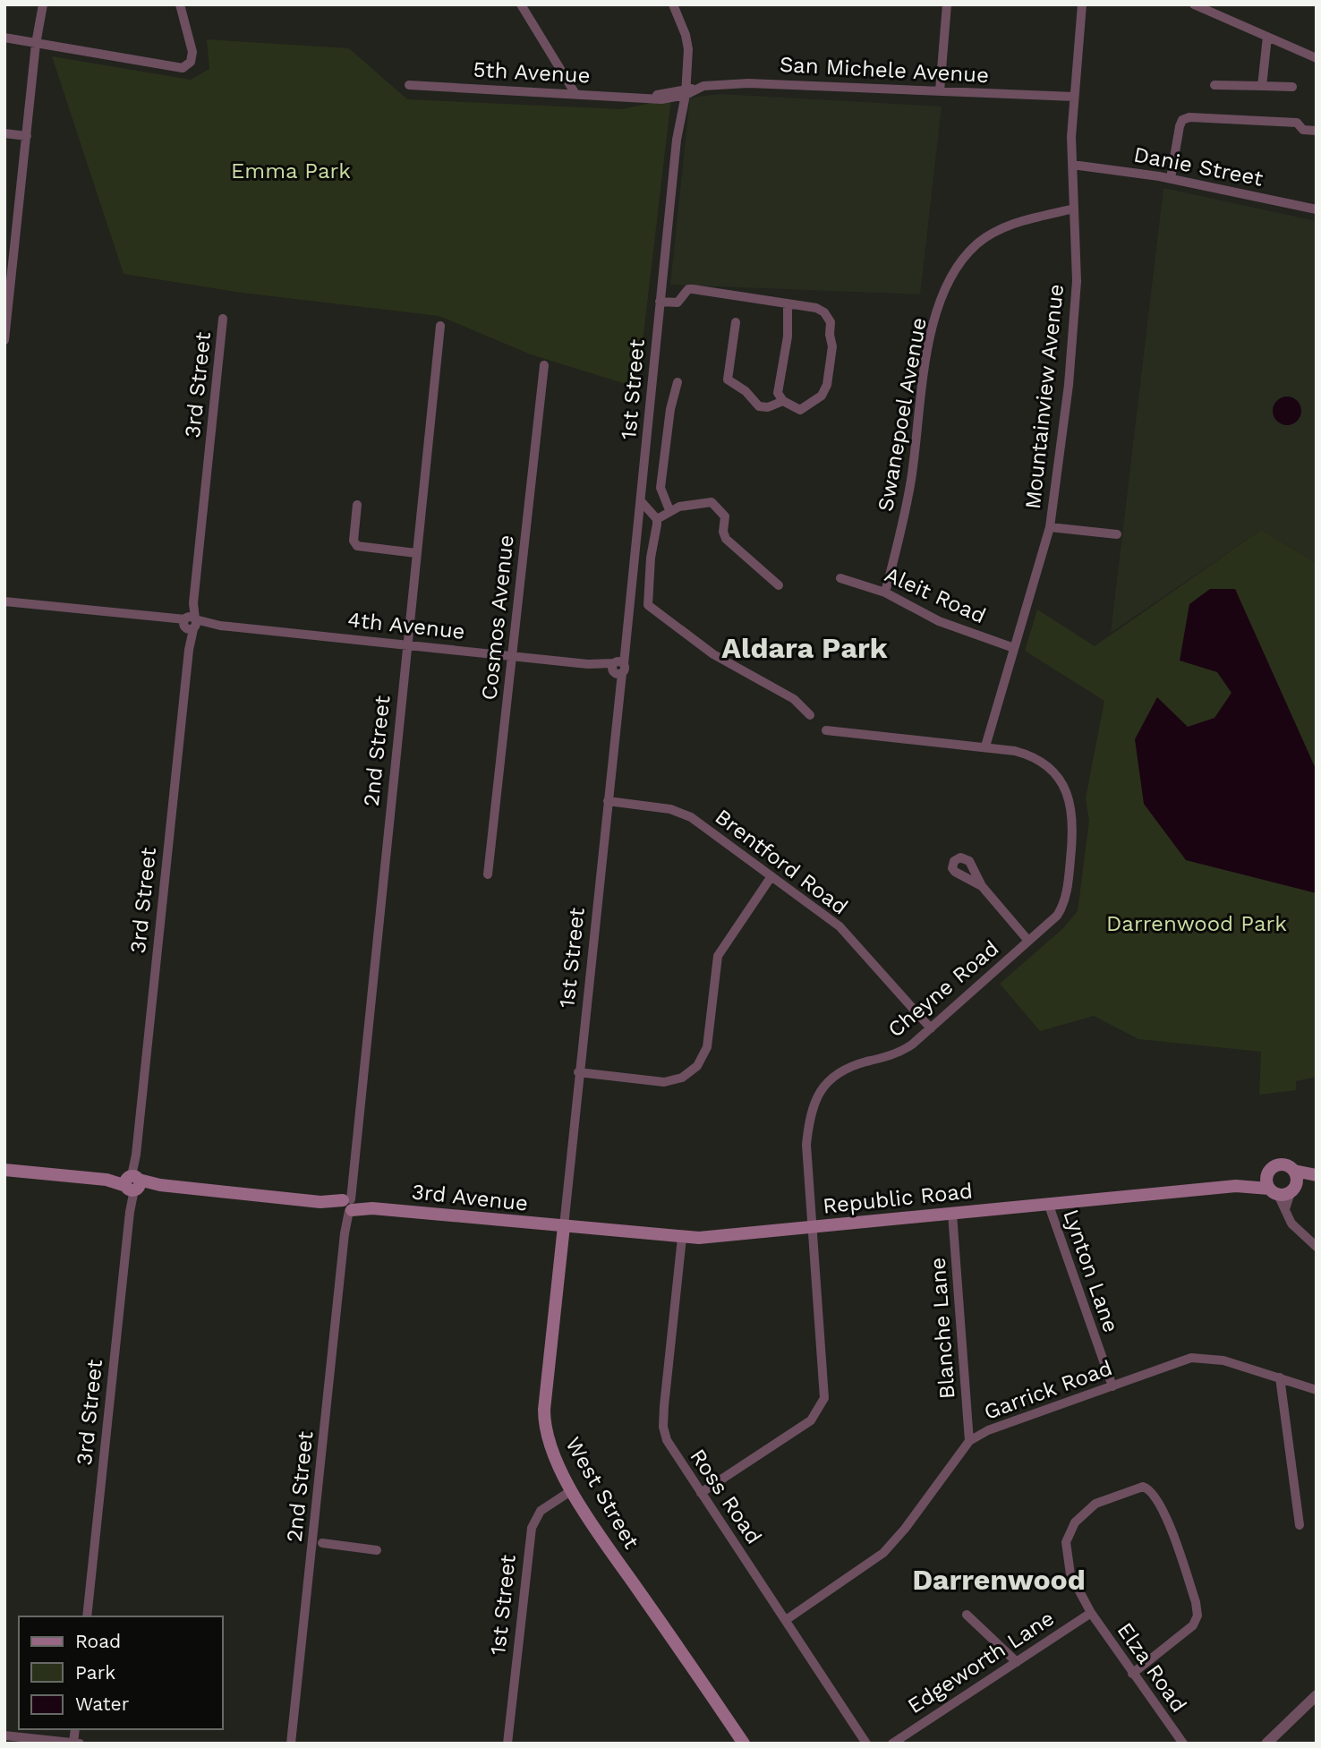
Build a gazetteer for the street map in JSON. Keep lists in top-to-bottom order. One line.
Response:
{"streets":{"main road":["3rd Avenue","Republic Road","West Street"],"street":["San Michele Avenue","5th Avenue","Danie Street","3rd Street","1st Street","Mountainview Avenue","Swanepoel Avenue","Aleit Road","Cosmos Avenue","4th Avenue","2nd Street","Brentford Road","Cheyne Road","Lynton Lane","Blanche Lane","Garrick Road","Ross Road","Edgeworth Lane","Elza Road"]},"crossings":[["San Michele Avenue","5th Avenue"],["San Michele Avenue","1st Street"],["San Michele Avenue","Mountainview Avenue"],["Danie Street","Mountainview Avenue"],["3rd Street","4th Avenue"],["3rd Street","3rd Avenue"],["1st Street","4th Avenue"],["1st Street","Brentford Road"],["1st Street","3rd Avenue"],["1st Street","Republic Road"],["1st Street","West Street"],["Mountainview Avenue","Swanepoel Avenue"],["Mountainview Avenue","Aleit Road"],["Mountainview Avenue","Cheyne Road"],["Swanepoel Avenue","Aleit Road"],["Cosmos Avenue","4th Avenue"],["4th Avenue","2nd Street"],["2nd Street","3rd Avenue"],["Brentford Road","Cheyne Road"],["Cheyne Road","Republic Road"],["Cheyne Road","Ross Road"],["3rd Avenue","Republic Road"],["3rd Avenue","West Street"],["Republic Road","Lynton Lane"],["Republic Road","Blanche Lane"],["Republic Road","West Street"],["Republic Road","Ross Road"],["Lynton Lane","Garrick Road"],["Blanche Lane","Garrick Road"],["Garrick Road","Ross Road"],["Edgeworth Lane","Elza Road"]],"districts":["Aldara Park","Darrenwood"],"parks":["Emma Park","Darrenwood Park"],"legend":["Road","Park","Water"]}
